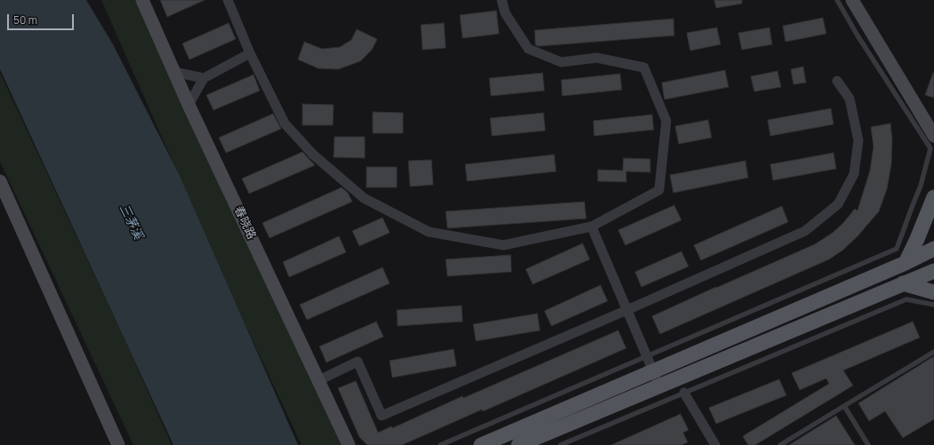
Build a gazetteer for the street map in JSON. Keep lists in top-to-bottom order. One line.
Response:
{"streets":{"street":["春晓路"]},"water":["三茅溪"],"scale_bar":"50 m"}
